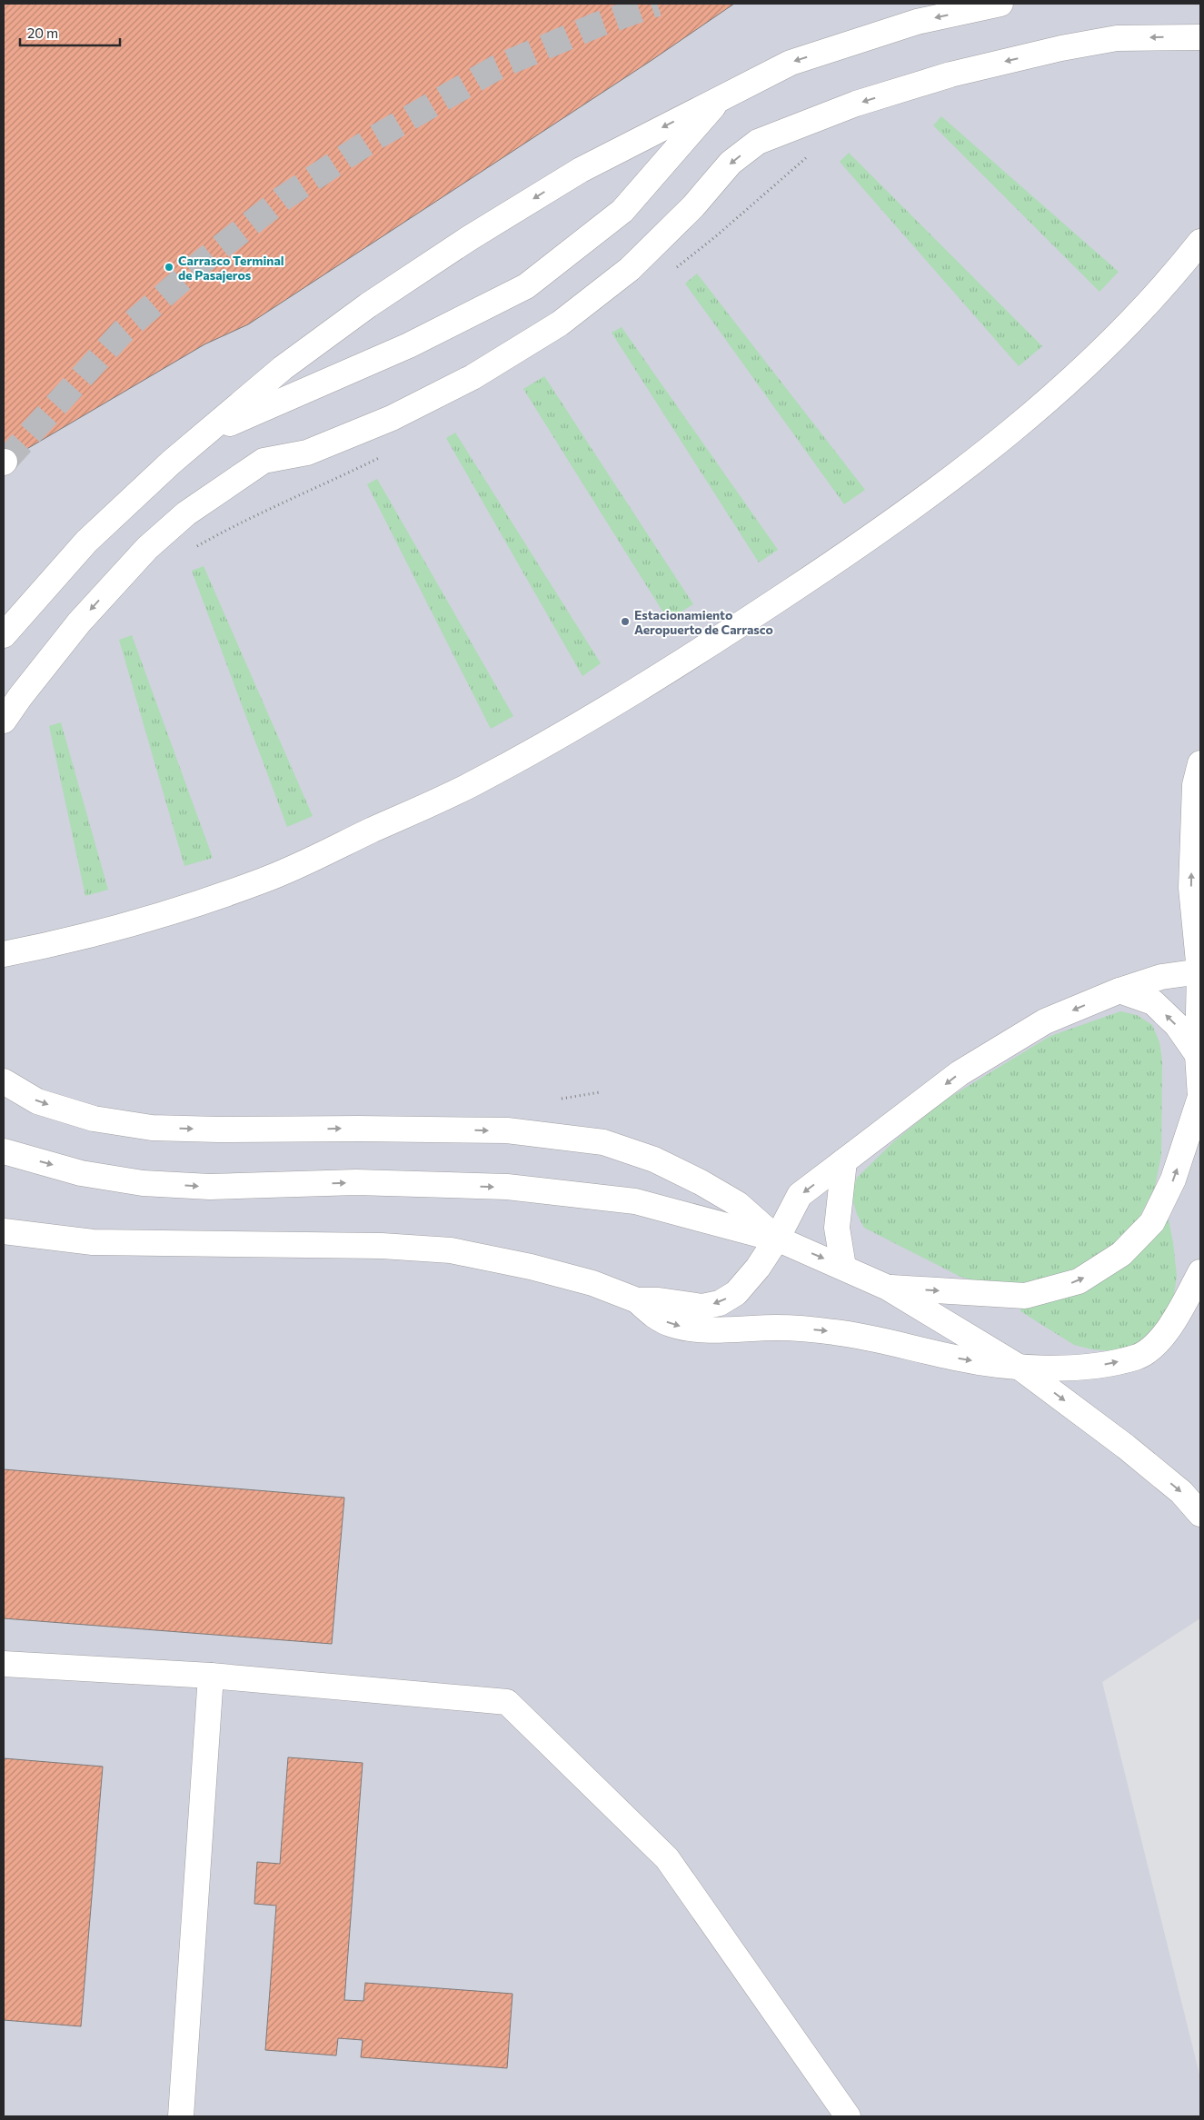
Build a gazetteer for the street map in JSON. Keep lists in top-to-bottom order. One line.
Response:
{"places":["Carrasco Terminal de Pasajeros","Estacionamiento Aeropuerto de Carrasco"],"scale_bar":"20 m"}
